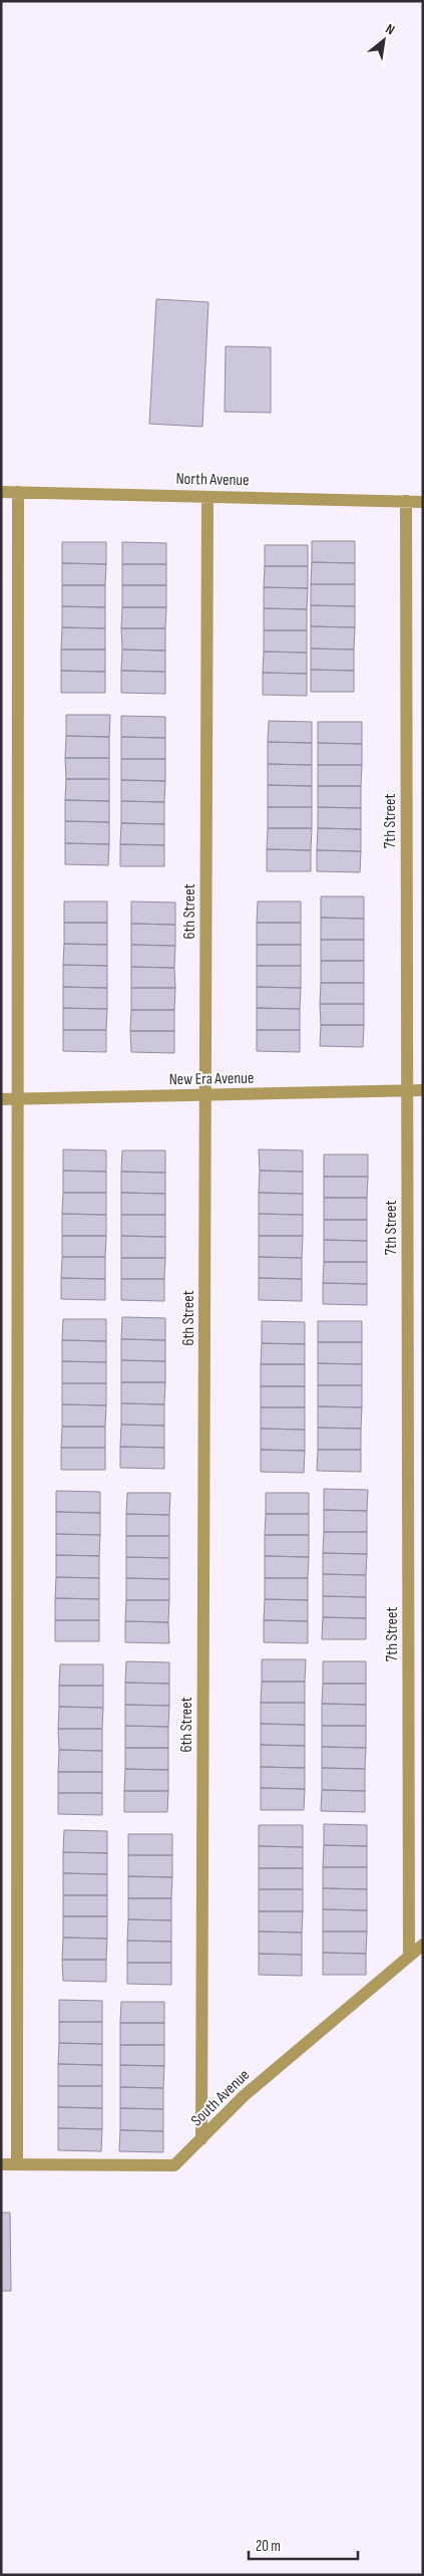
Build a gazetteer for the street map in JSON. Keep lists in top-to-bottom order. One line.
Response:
{"streets":{"street":["North Avenue","7th Street","6th Street","New Era Avenue","South Avenue"]},"crossings":[["North Avenue","7th Street"],["North Avenue","6th Street"],["7th Street","New Era Avenue"],["7th Street","South Avenue"],["6th Street","New Era Avenue"],["6th Street","South Avenue"]],"scale_bar":"20 m","north":"top right"}
